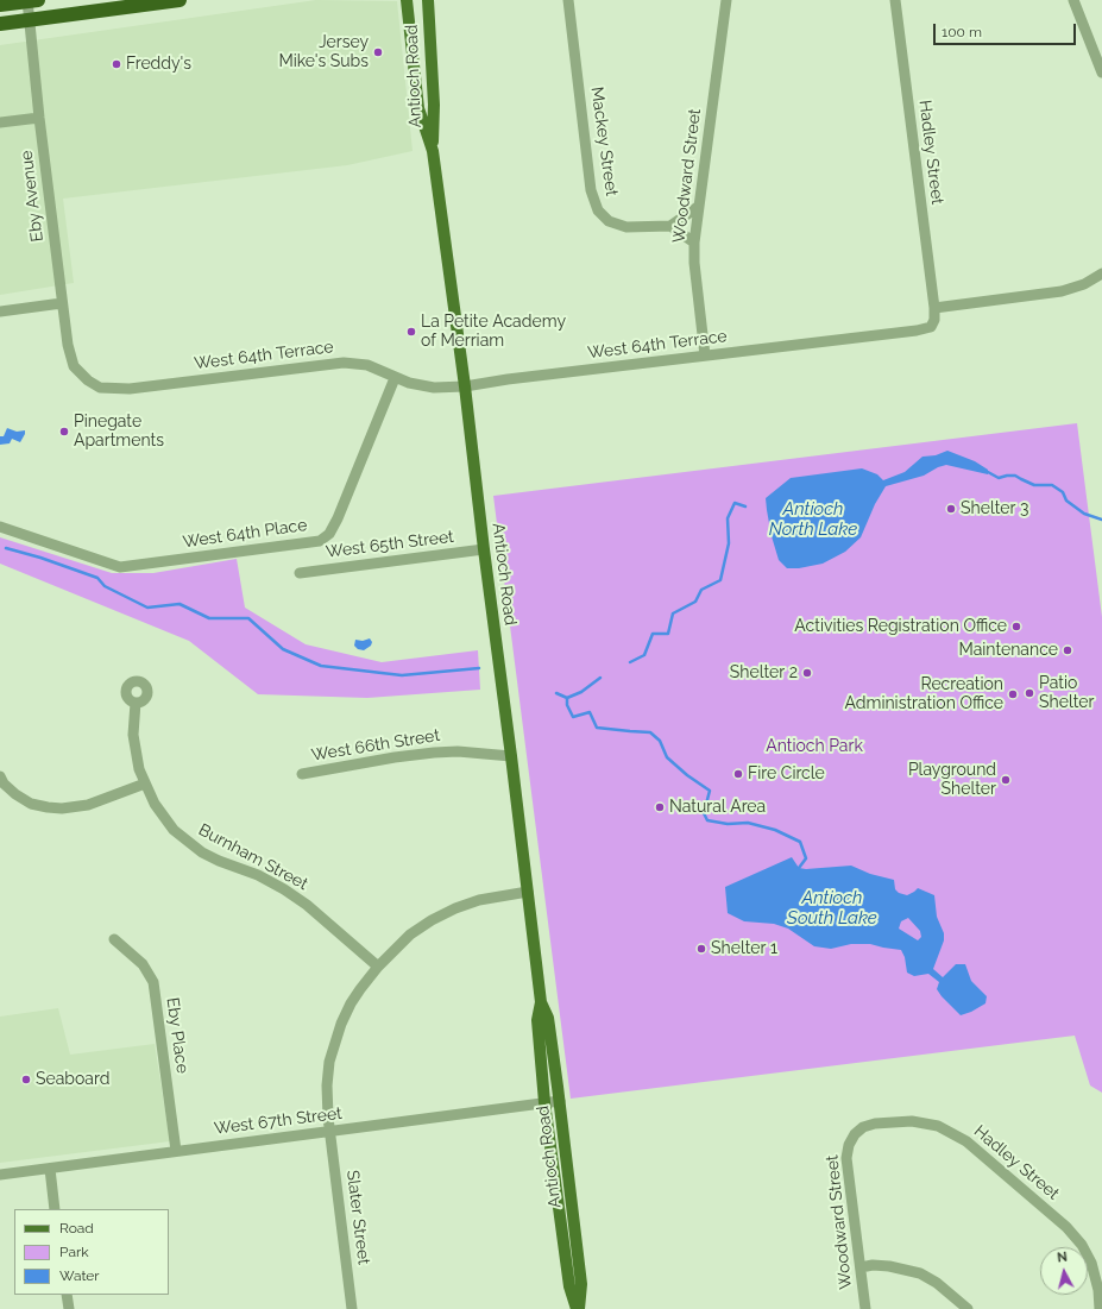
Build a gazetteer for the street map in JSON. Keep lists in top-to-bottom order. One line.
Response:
{"streets":{"main road":["Antioch Road"],"street":["Mackey Street","Hadley Street","Woodward Street","Eby Avenue","West 64th Terrace","West 64th Place","West 65th Street","West 66th Street","Burnham Street","Eby Place","West 67th Street","Slater Street"]},"crossings":[["Antioch Road","West 64th Terrace"],["Antioch Road","West 65th Street"],["Antioch Road","West 66th Street"],["Antioch Road","West 67th Street"],["Antioch Road","Slater Street"],["Hadley Street","Woodward Street"],["Hadley Street","West 64th Terrace"],["Woodward Street","West 64th Terrace"],["Eby Avenue","West 64th Terrace"],["West 64th Terrace","West 64th Place"],["Burnham Street","Slater Street"],["Eby Place","West 67th Street"],["West 67th Street","Slater Street"]],"water":["Antioch North Lake","Antioch South Lake"],"parks":["Antioch Park"],"places":["Jersey Mike's Subs","Freddy's","La Petite Academy of Merriam","Pinegate Apartments","Shelter 3","Activities Registration Office","Maintenance","Shelter 2","Patio Shelter","Recreation Administration Office","Fire Circle","Playground Shelter","Natural Area","Shelter 1","Seaboard"],"legend":["Road","Park","Water"],"scale_bar":"100 m","north":"top"}
